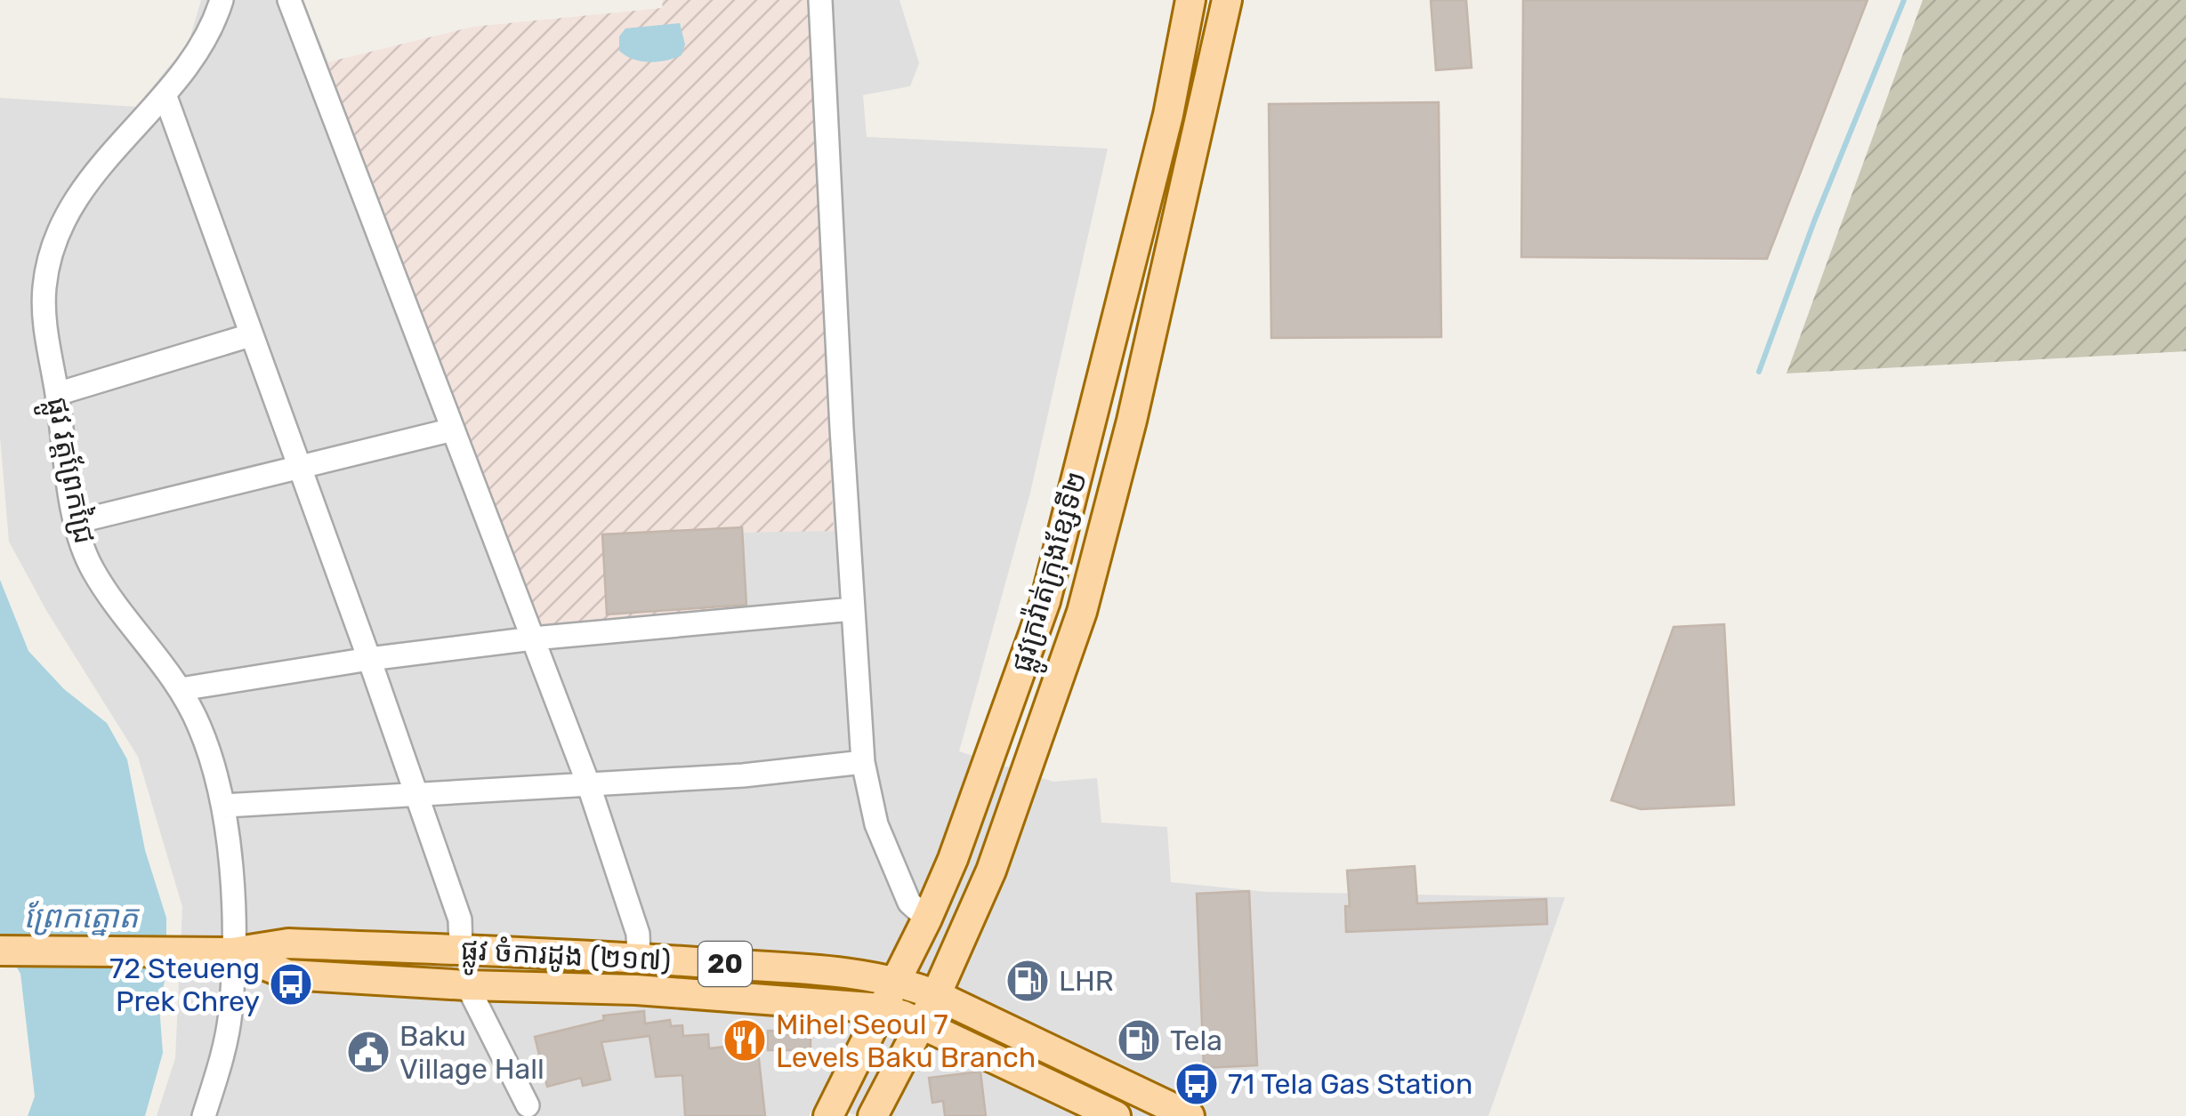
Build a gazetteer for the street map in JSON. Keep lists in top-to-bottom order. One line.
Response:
{"streets":{"main road":["ផ្លូវក្រវ៉ាត់ក្រុងខ្សែទី២","ផ្លូវ ចំការដូង (២១៧)","20"],"street":["ផ្លូវ វត្តព្រែកជ្រៃ"]},"crossings":[["ផ្លូវ វត្តព្រែកជ្រៃ","ផ្លូវ ចំការដូង (២១៧)"],["ផ្លូវក្រវ៉ាត់ក្រុងខ្សែទី២","ផ្លូវ ចំការដូង (២១៧)"]],"water":["ព្រែកត្នោត"],"places":{"fuel station":["LHR","Tela"],"bus stop":["72 Steueng Prek Chrey","71 Tela Gas Station"],"restaurant":["Mihel Seoul 7 Levels Baku Branch"],"public building":["Baku Village Hall"]}}
